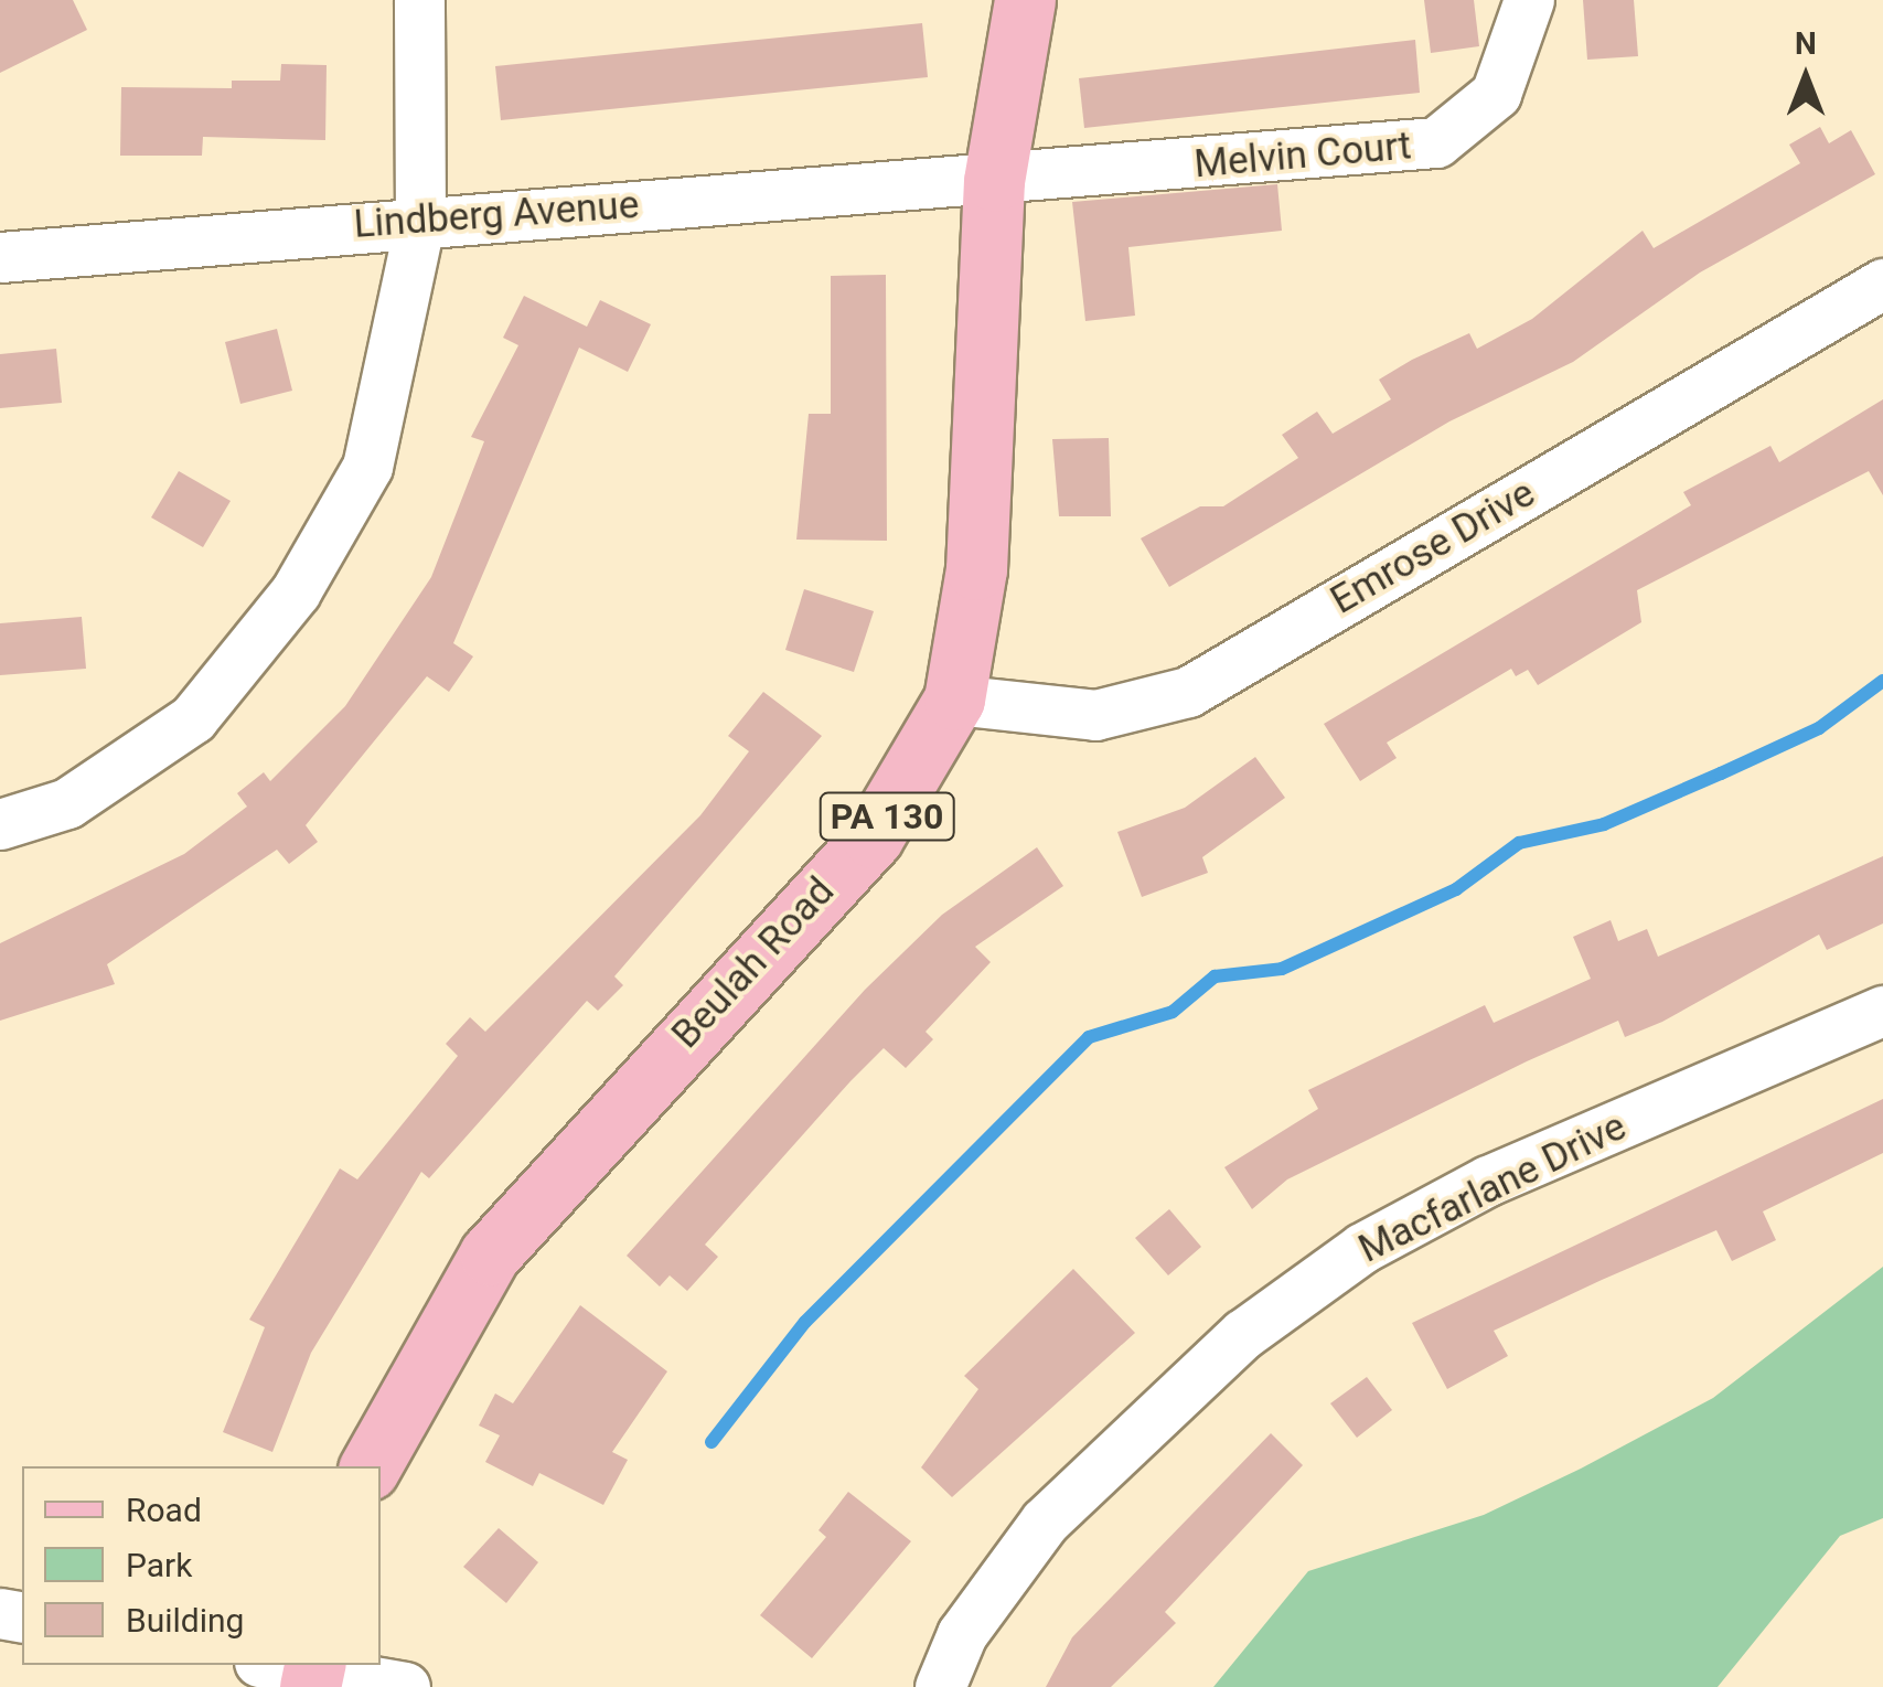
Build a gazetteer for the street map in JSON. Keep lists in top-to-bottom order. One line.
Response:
{"streets":{"main road":["PA 130","Beulah Road"],"street":["Melvin Court","Lindberg Avenue","Emrose Drive","Macfarlane Drive"]},"crossings":[["Melvin Court","Lindberg Avenue"],["Melvin Court","Beulah Road"],["Lindberg Avenue","Beulah Road"],["Emrose Drive","Beulah Road"]],"legend":["Road","Park","Building"],"north":"top"}
